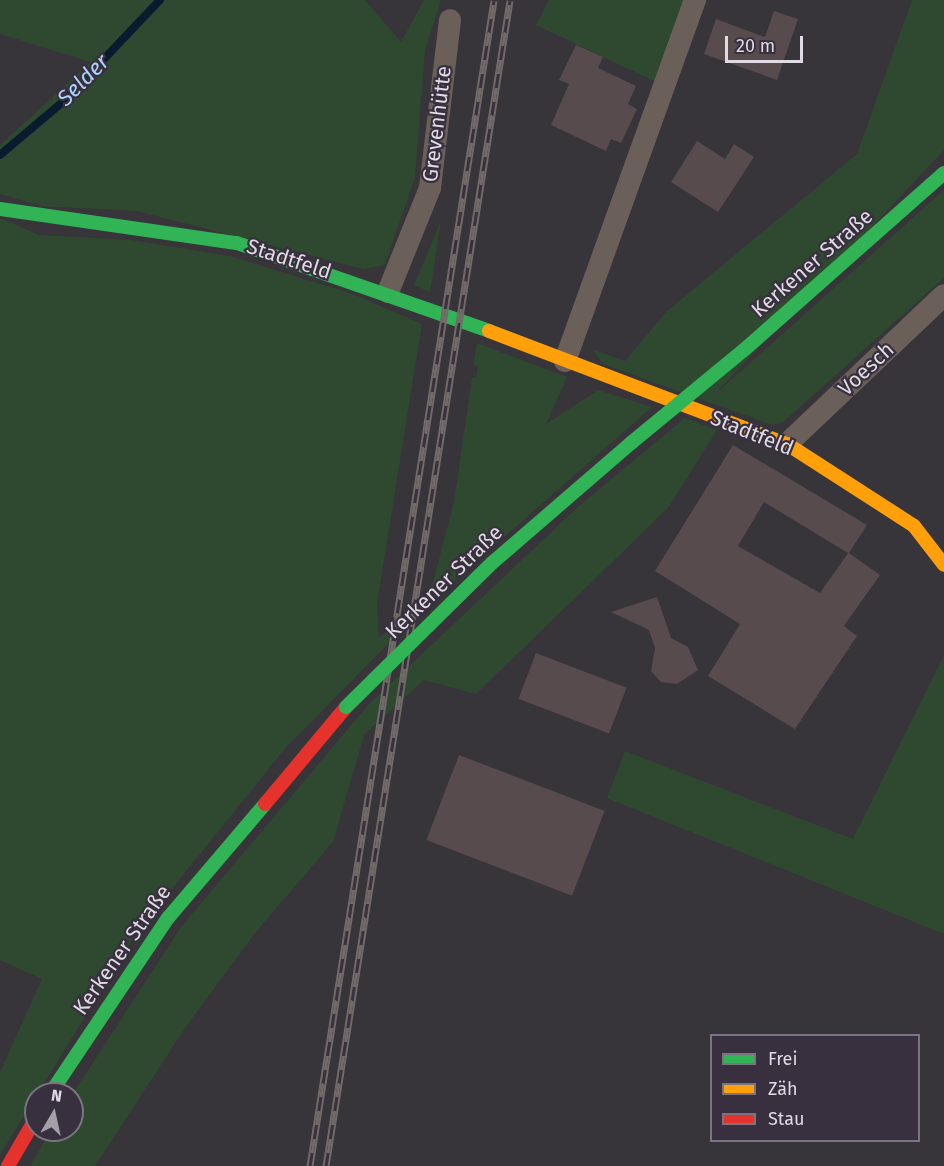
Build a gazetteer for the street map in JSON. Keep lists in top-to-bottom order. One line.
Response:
{"streets":{"main road":["Stadtfeld","Kerkener Straße"],"street":["Grevenhütte","Voesch"]},"crossings":[["Grevenhütte","Stadtfeld"],["Stadtfeld","Voesch"]],"water":["Selder"],"legend":["Frei","Zäh","Stau"],"scale_bar":"20 m","north":"top"}
